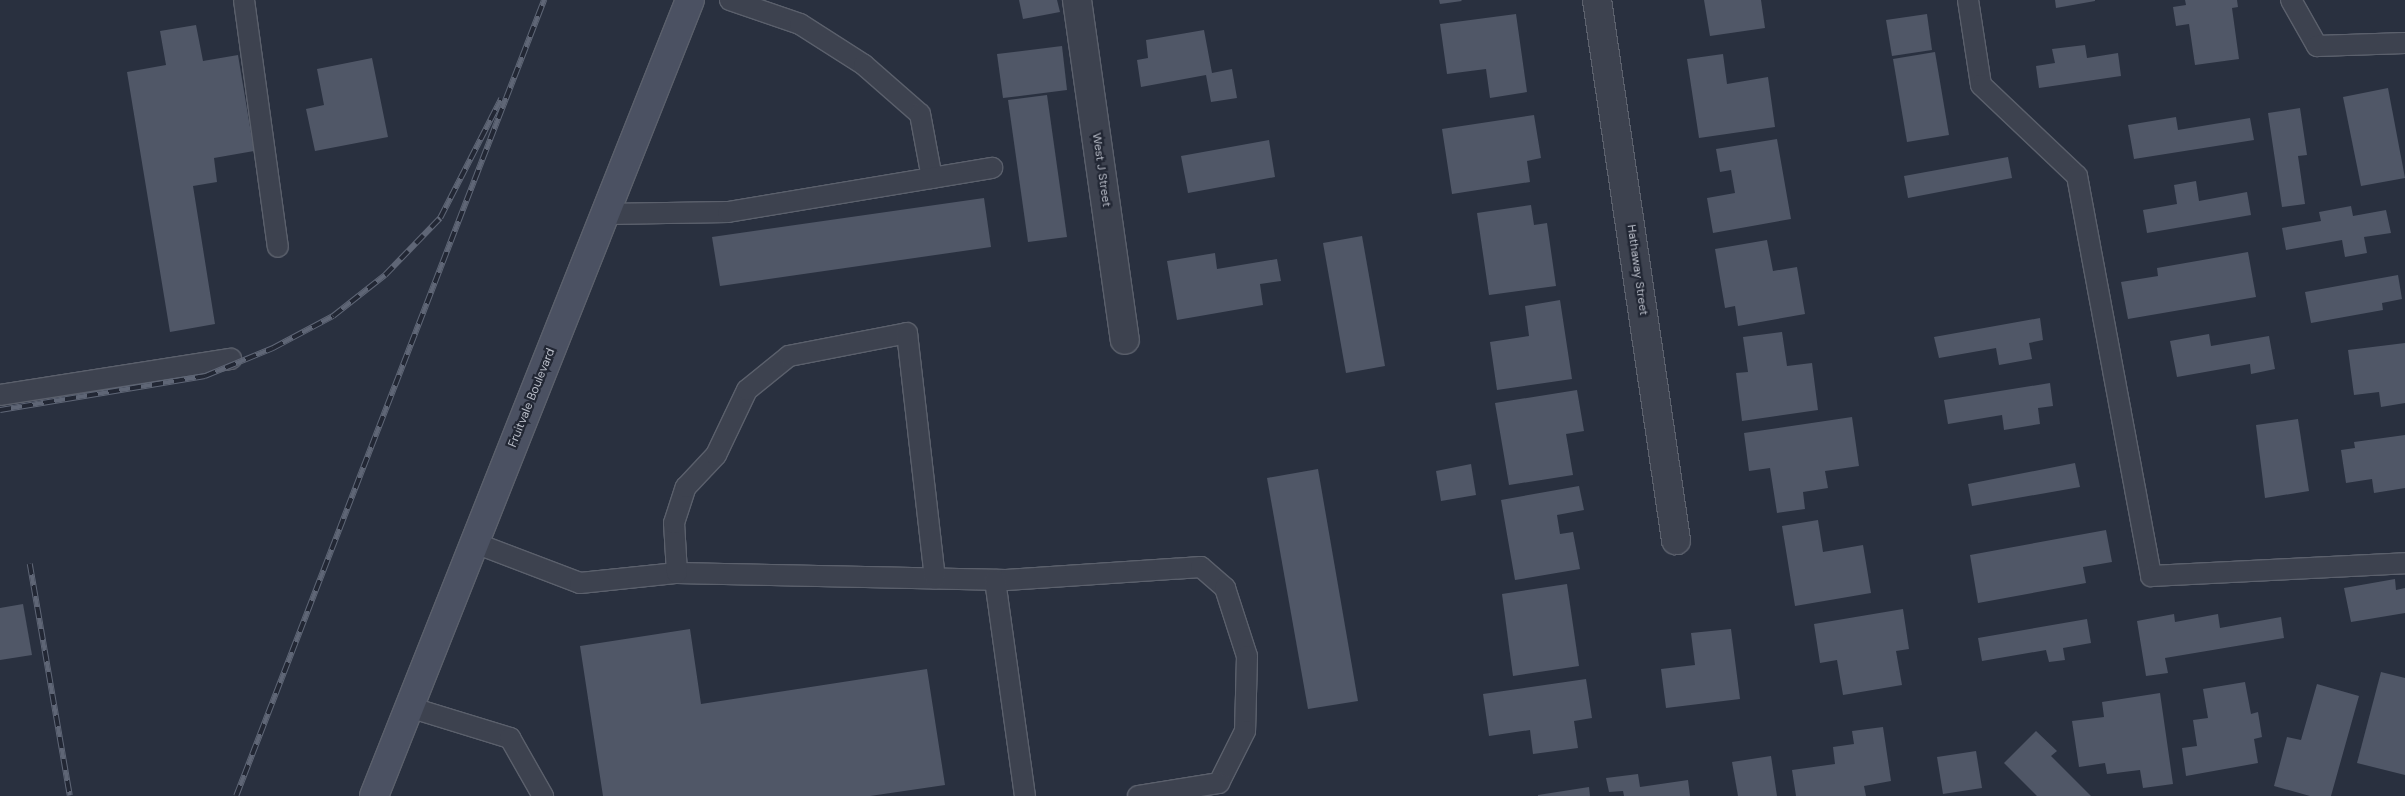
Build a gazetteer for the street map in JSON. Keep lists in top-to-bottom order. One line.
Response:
{"streets":{"main road":["Fruitvale Boulevard"],"street":["West J Street","Hathaway Street"]}}
